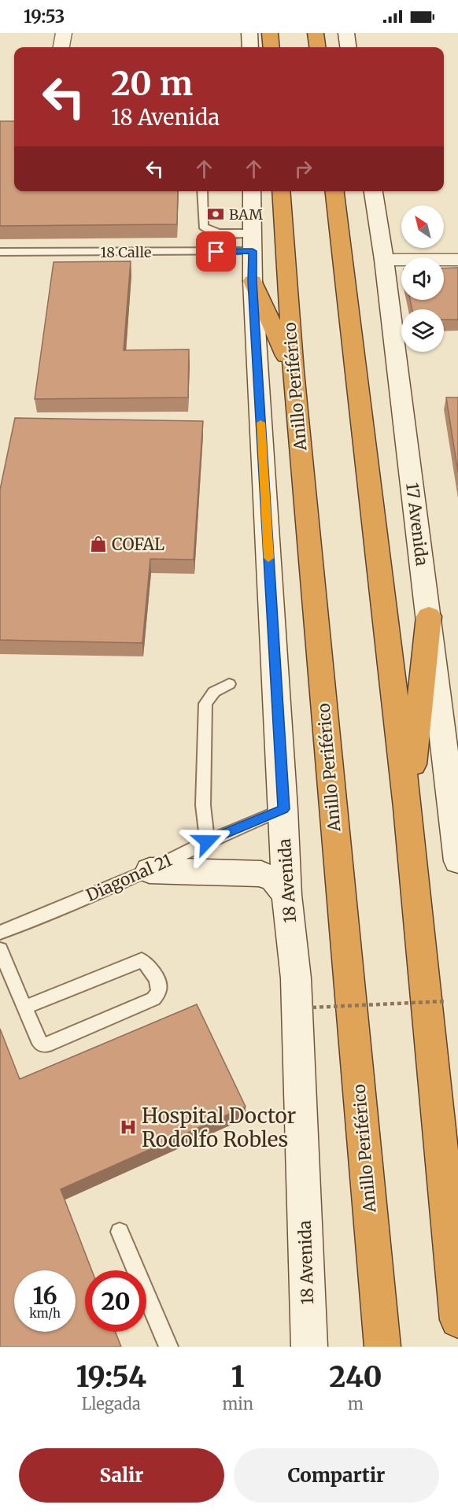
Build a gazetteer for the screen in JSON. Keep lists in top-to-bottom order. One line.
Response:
{"streets":{"highway":["Anillo Periférico"],"street":["17 Avenida","18 Avenida"],"lane":["18 Calle","Diagonal 21"]},"crossings":[["18 Calle","18 Avenida"],["Diagonal 21","18 Avenida"]],"places":{"bank":["BAM"],"shop":["COFAL"],"hospital":["Hospital Doctor Rodolfo Robles"]},"north":"top left","page":{"status":"19:53","turn":["20 m","18 Avenida"],"speed":"16 km/h","limit":"20","eta":["19:54","Llegada","1","min","240","m"],"buttons":["Salir","Compartir"]}}
